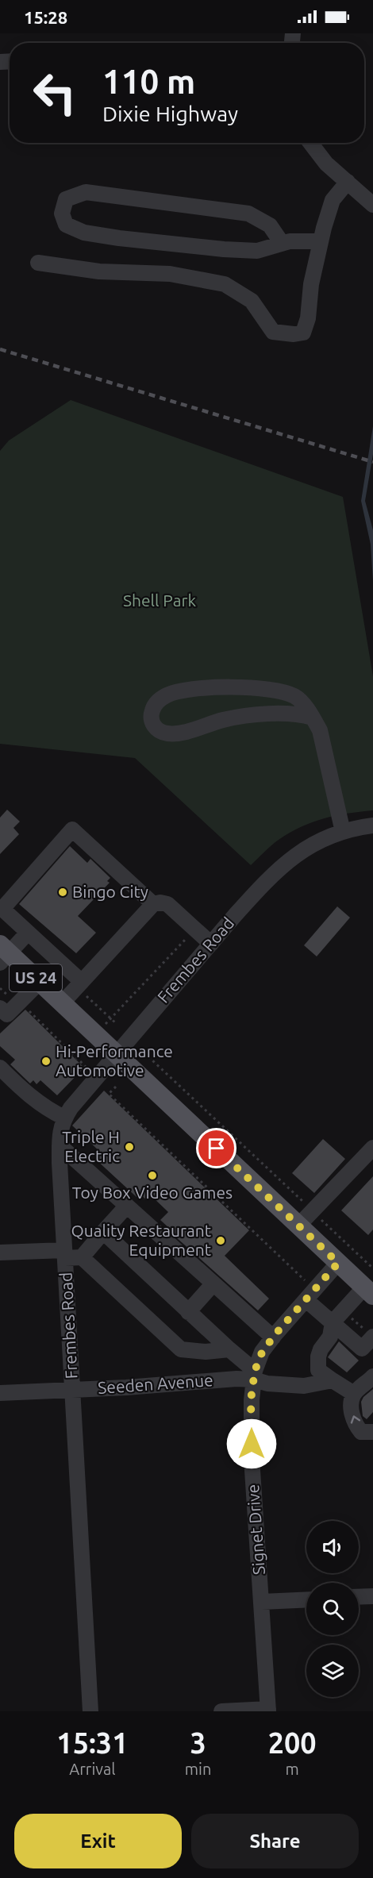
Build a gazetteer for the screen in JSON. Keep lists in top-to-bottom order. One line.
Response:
{"streets":{"main road":["US 24"],"street":["Frembes Road","Seeden Avenue","Signet Drive"]},"crossings":[["Frembes Road","US 24"],["Frembes Road","Seeden Avenue"],["US 24","Signet Drive"],["Seeden Avenue","Signet Drive"]],"parks":["Shell Park"],"places":["Bingo City","Hi-Performance Automotive","Triple H Electric","Toy Box Video Games","Quality Restaurant Equipment"],"page":{"status":"15:28","turn":["110 m","Dixie Highway"],"eta":["15:31","Arrival","3","min","200","m"],"buttons":["Exit","Share"]}}
